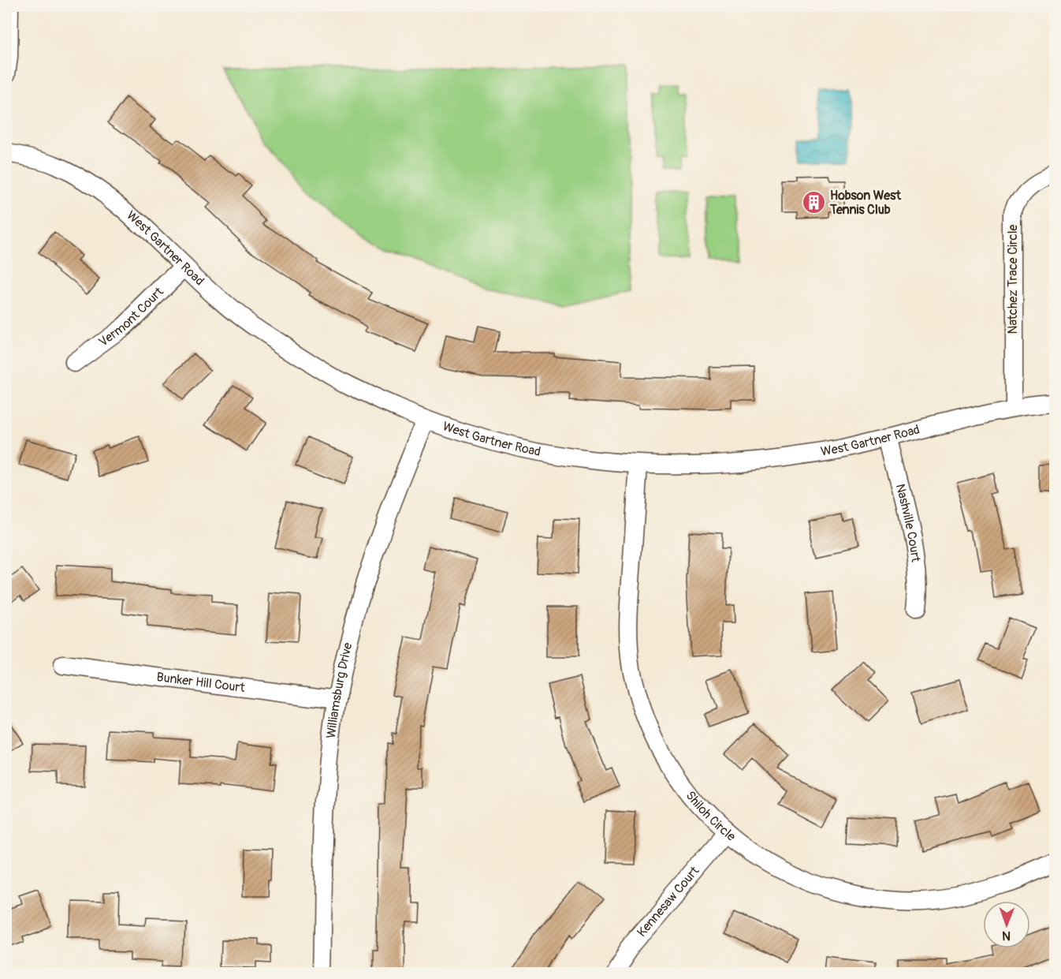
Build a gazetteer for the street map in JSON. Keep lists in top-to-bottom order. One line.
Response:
{"streets":{"street":["West Gartner Road","Natchez Trace Circle","Vermont Court","Nashville Court","Bunker Hill Court","Williamsburg Drive","Shiloh Circle","Kennesaw Court"]},"crossings":[["West Gartner Road","Natchez Trace Circle"],["West Gartner Road","Vermont Court"],["West Gartner Road","Nashville Court"],["West Gartner Road","Williamsburg Drive"],["West Gartner Road","Shiloh Circle"],["Bunker Hill Court","Williamsburg Drive"],["Shiloh Circle","Kennesaw Court"]],"places":{"building":["Hobson West Tennis Club"]},"north":"bottom"}
